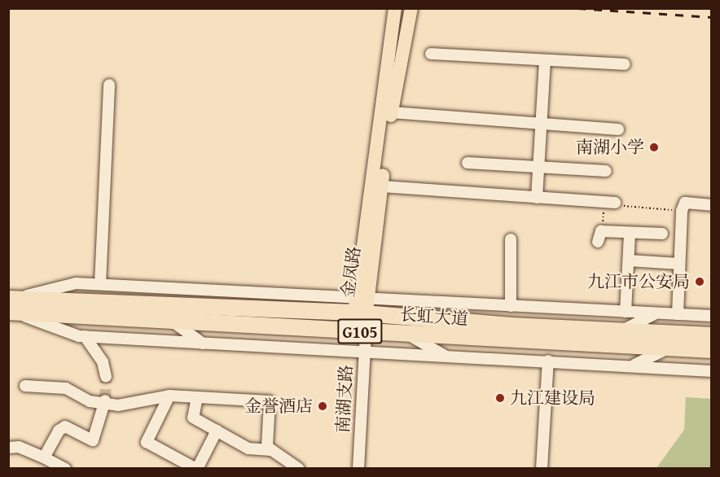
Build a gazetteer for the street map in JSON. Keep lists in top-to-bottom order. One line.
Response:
{"streets":{"highway":["长虹大道","G105"],"main road":["金凤路"],"street":["南湖支路"]},"crossings":[["金凤路","长虹大道"],["金凤路","南湖支路"],["长虹大道","南湖支路"]],"places":["南湖小学","九江市公安局","九江建设局","金誉酒店"]}
